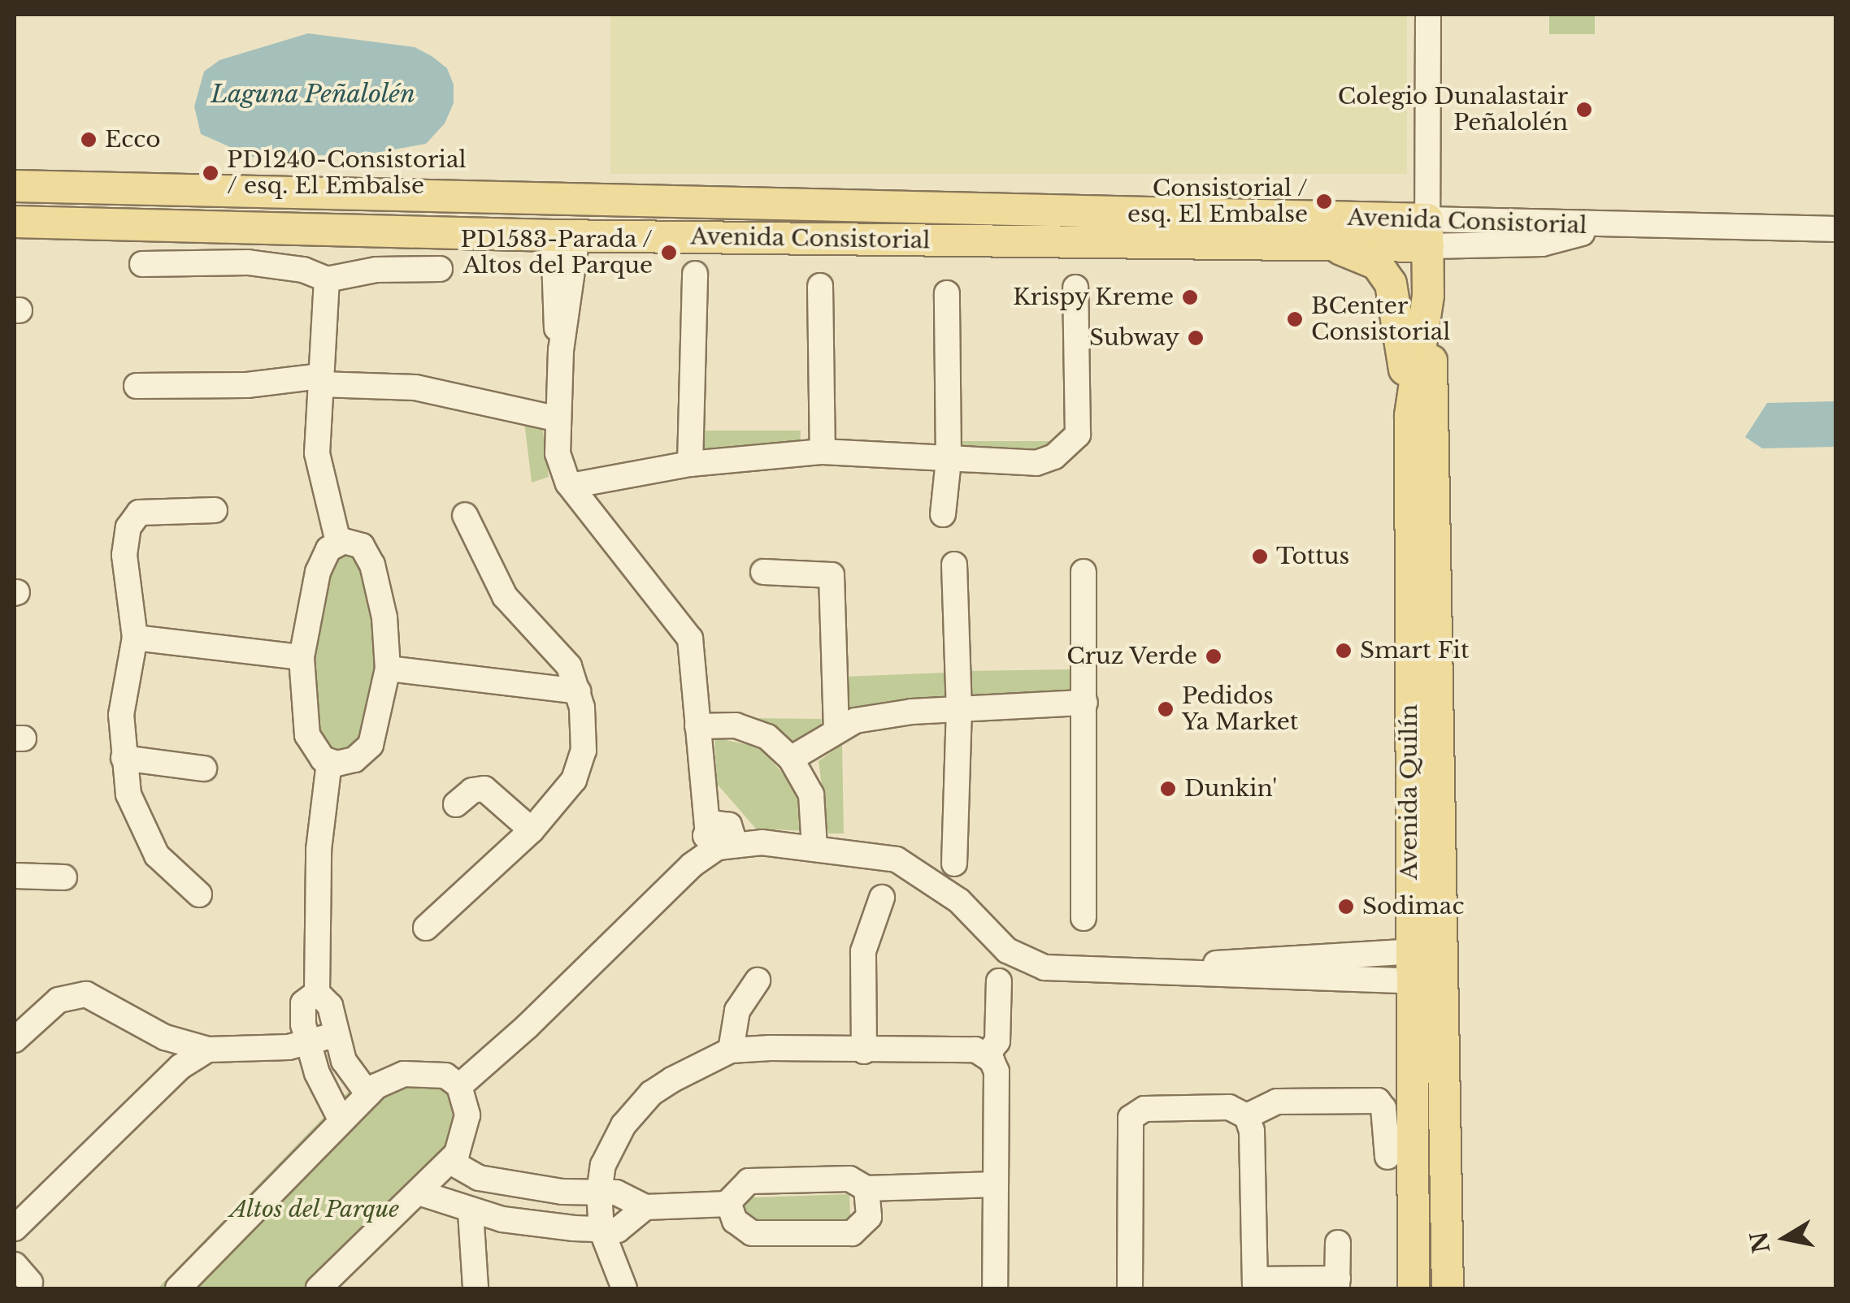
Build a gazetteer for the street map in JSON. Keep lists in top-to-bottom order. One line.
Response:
{"streets":{"main road":["Avenida Consistorial","Avenida Quilín"]},"crossings":[["Avenida Consistorial","Avenida Quilín"]],"water":["Laguna Peñalolén"],"parks":["Altos del Parque"],"places":["Colegio Dunalastair Peñalolén","Ecco","PD1240-Consistorial / esq. El Embalse","Consistorial / esq. El Embalse","PD1583-Parada / Altos del Parque","Krispy Kreme","BCenter Consistorial","Subway","Tottus","Smart Fit","Cruz Verde","Pedidos Ya Market","Dunkin'","Sodimac"],"north":"left"}
